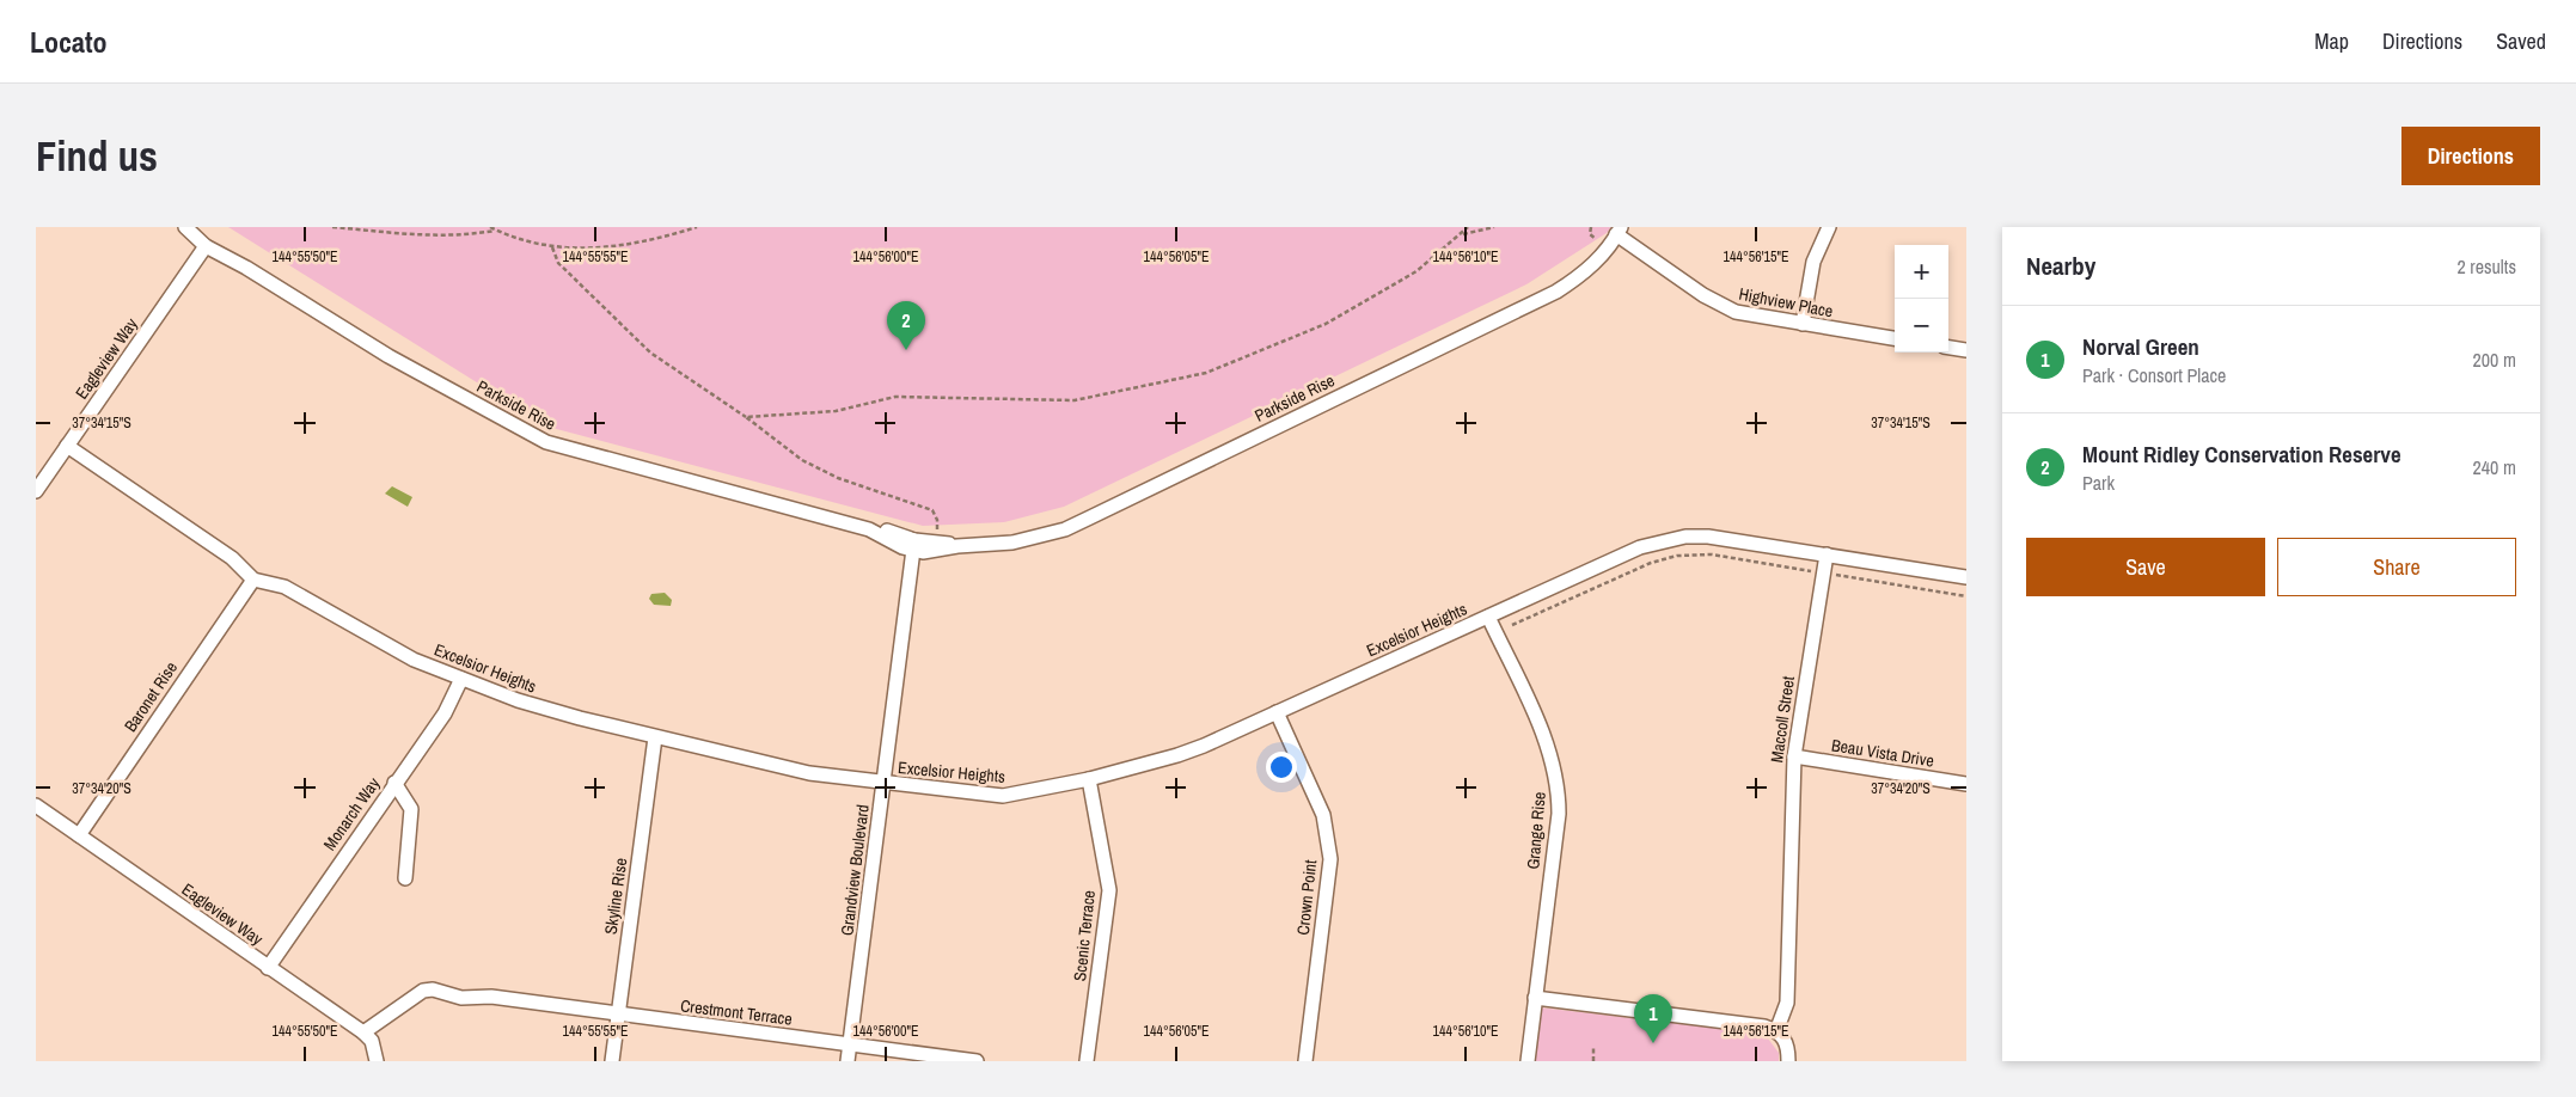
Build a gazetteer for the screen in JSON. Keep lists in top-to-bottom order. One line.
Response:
{"streets":{"street":["Highview Place","Eagleview Way","Parkside Rise","Excelsior Heights","Baronet Rise","Maccoll Street","Beau Vista Drive","Monarch Way","Grange Rise","Grandview Boulevard","Skyline Rise","Crown Point","Scenic Terrace","Crestmont Terrace"]},"crossings":[["Highview Place","Parkside Rise"],["Eagleview Way","Parkside Rise"],["Eagleview Way","Excelsior Heights"],["Eagleview Way","Baronet Rise"],["Eagleview Way","Monarch Way"],["Eagleview Way","Crestmont Terrace"],["Parkside Rise","Grandview Boulevard"],["Excelsior Heights","Baronet Rise"],["Excelsior Heights","Maccoll Street"],["Excelsior Heights","Monarch Way"],["Excelsior Heights","Grange Rise"],["Excelsior Heights","Grandview Boulevard"],["Excelsior Heights","Skyline Rise"],["Excelsior Heights","Crown Point"],["Excelsior Heights","Scenic Terrace"],["Maccoll Street","Beau Vista Drive"],["Grandview Boulevard","Crestmont Terrace"],["Skyline Rise","Crestmont Terrace"]],"page":{"header":"Locato","nav":["Map","Directions","Saved"],"buttons":["Directions",["Save","Share"]],"title":"Find us","heading":["Nearby","2 results"],"map_buttons":["+","−"],"pins":["2","1"],"list":[{"mark":"1","name":"Norval Green","note":"Park · Consort Place","value":"200 m"},{"mark":"2","name":"Mount Ridley Conservation Reserve","note":"Park","value":"240 m"}]},"coordinates":["144°55'50\"E","144°55'55\"E","144°56'00\"E","144°56'05\"E","144°56'10\"E","144°56'15\"E","37°34'15\"S","37°34'20\"S"]}
